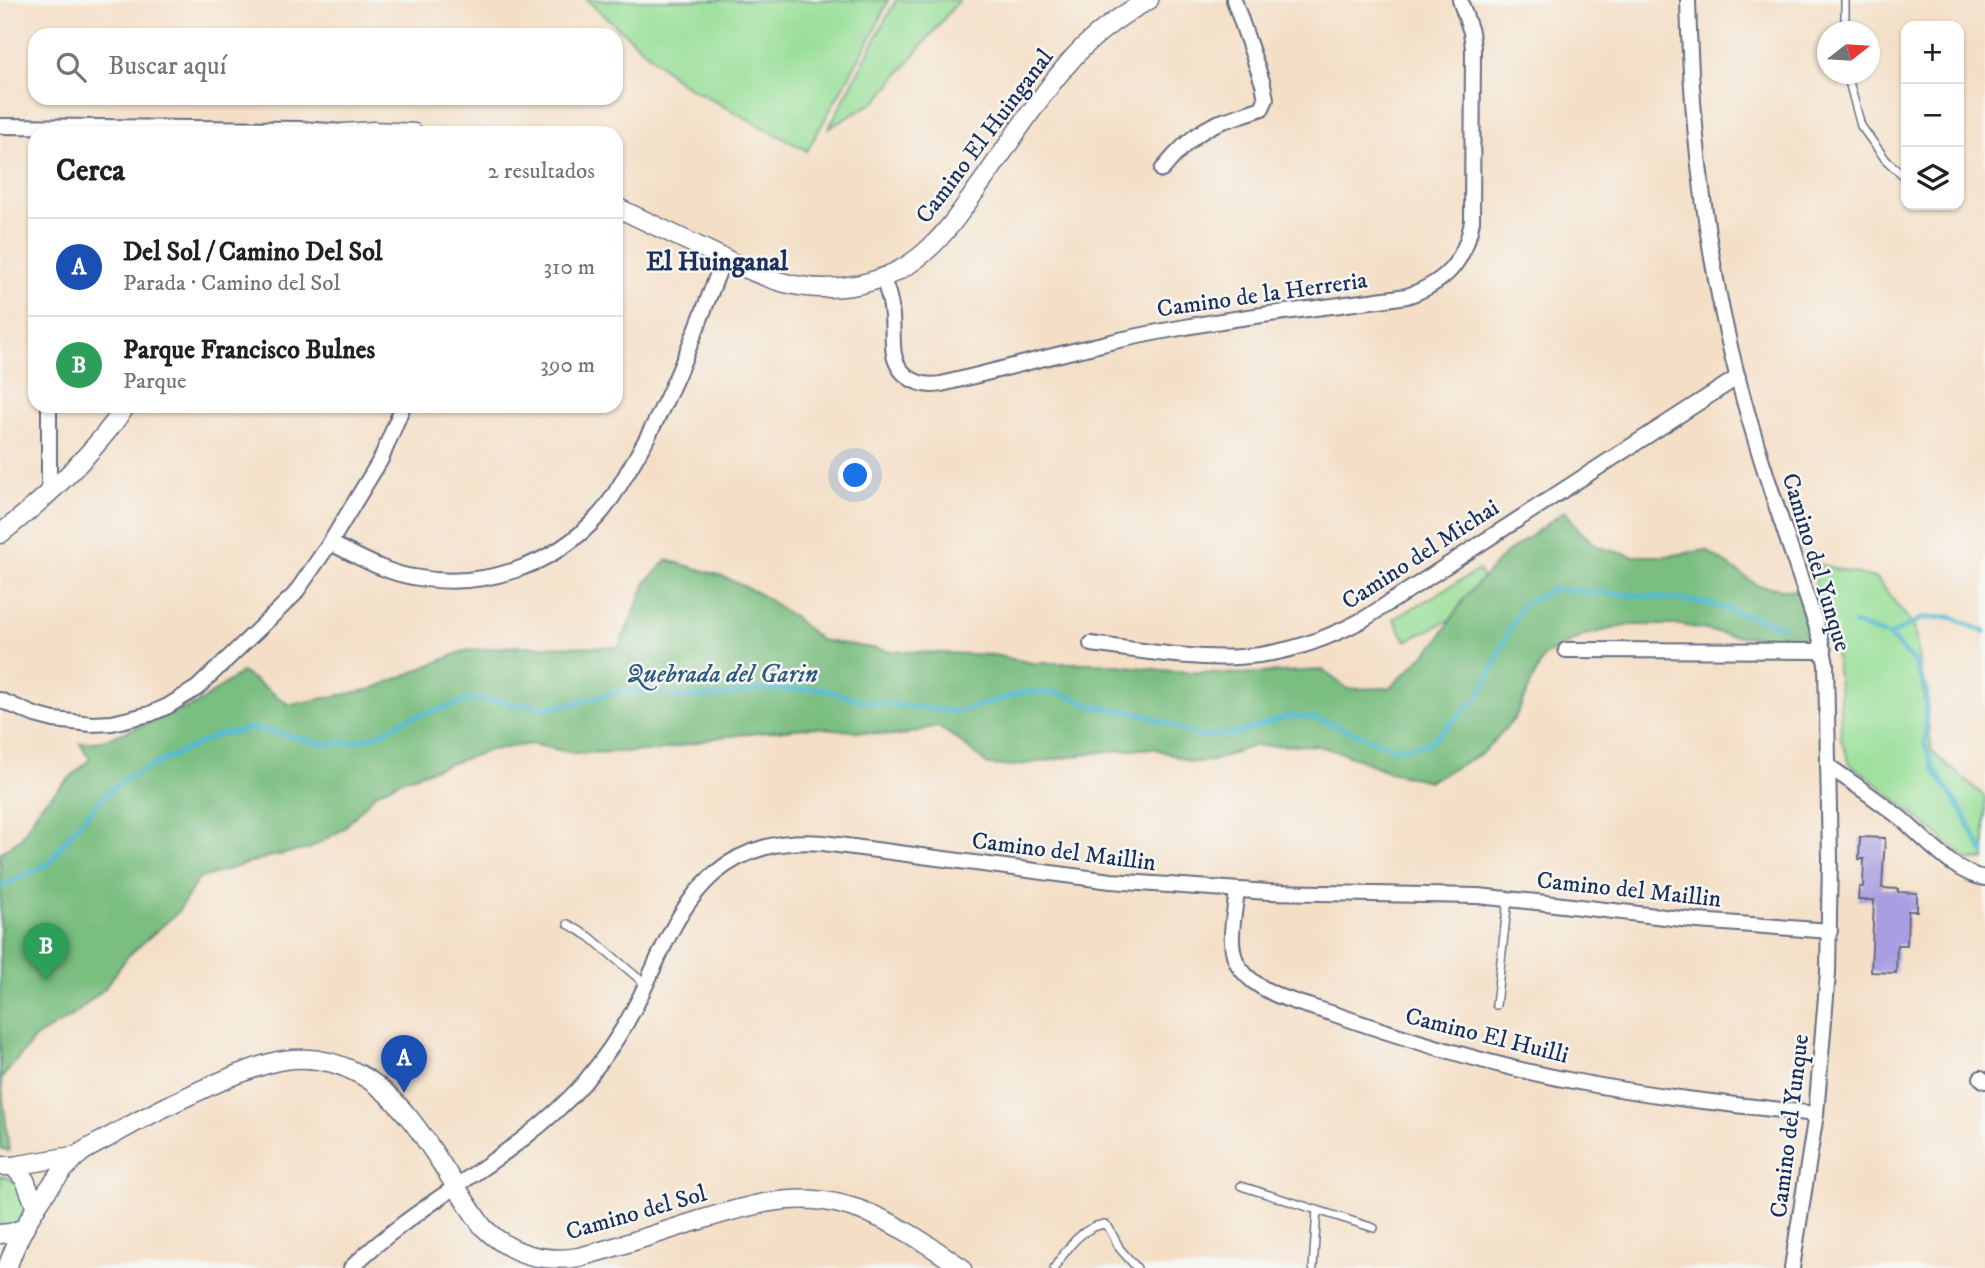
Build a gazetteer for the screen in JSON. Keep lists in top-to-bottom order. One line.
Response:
{"streets":{"street":["Camino El Huinganal","Camino de la Herreria","Camino del Michai","Camino del Yunque","Camino del Maillin","Camino El Huilli","Camino del Sol"]},"crossings":[["Camino El Huinganal","Camino de la Herreria"],["Camino del Michai","Camino del Yunque"],["Camino del Yunque","Camino del Maillin"],["Camino del Yunque","Camino El Huilli"],["Camino del Maillin","Camino El Huilli"],["Camino del Maillin","Camino del Sol"]],"districts":["El Huinganal"],"water":["Quebrada del Garin"],"north":"right","page":{"map_buttons":["+","−"],"search":"Buscar aquí","heading":["Cerca","2 resultados"],"list":[{"mark":"A","name":"Del Sol / Camino Del Sol","note":"Parada · Camino del Sol","value":"310 m"},{"mark":"B","name":"Parque Francisco Bulnes","note":"Parque","value":"390 m"}],"pins":["B","A"]}}
